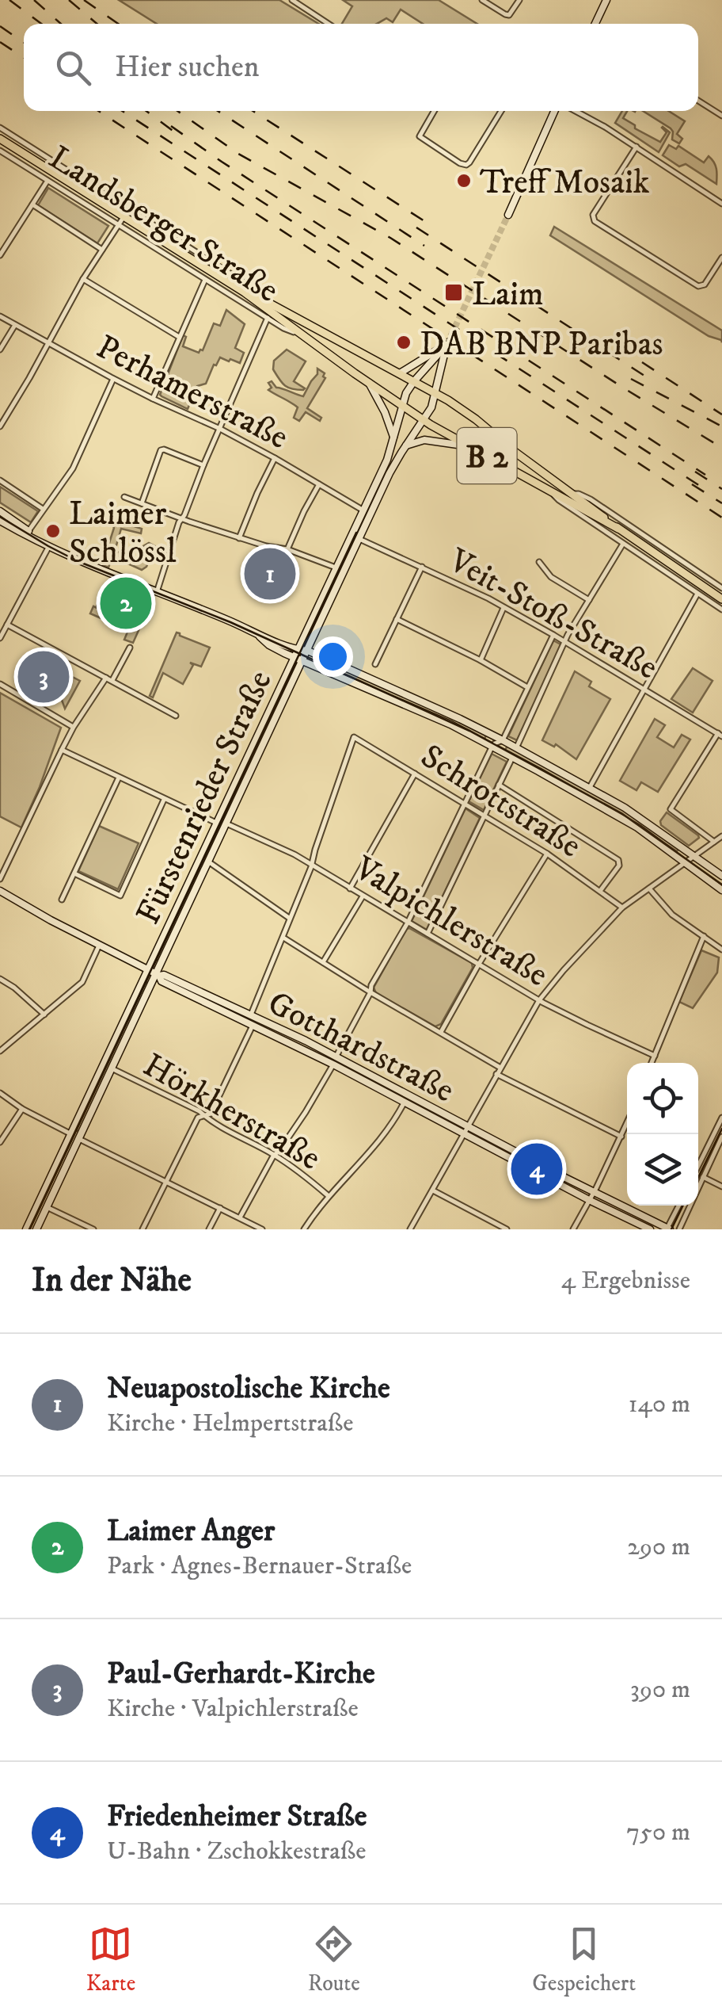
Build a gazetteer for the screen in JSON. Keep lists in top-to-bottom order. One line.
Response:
{"streets":{"main road":["Landsberger Straße","B 2","Fürstenrieder Straße","Gotthardstraße"],"street":["Perhamerstraße","Veit-Stoß-Straße","Schrottstraße","Valpichlerstraße","Hörkherstraße"]},"crossings":[["Landsberger Straße","Fürstenrieder Straße"],["Perhamerstraße","Fürstenrieder Straße"],["Veit-Stoß-Straße","Fürstenrieder Straße"],["Fürstenrieder Straße","Valpichlerstraße"],["Fürstenrieder Straße","Gotthardstraße"],["Fürstenrieder Straße","Hörkherstraße"],["Schrottstraße","Valpichlerstraße"]],"places":{"other":["Treff Mosaik","DAB BNP Paribas","Laimer Schlössl"],"transit":["Laim"]},"page":{"search":"Hier suchen","pins":["1","2","3","4"],"heading":["In der Nähe","4 Ergebnisse"],"list":[{"mark":"1","name":"Neuapostolische Kirche","note":"Kirche · Helmpertstraße","value":"140 m"},{"mark":"2","name":"Laimer Anger","note":"Park · Agnes-Bernauer-Straße","value":"290 m"},{"mark":"3","name":"Paul-Gerhardt-Kirche","note":"Kirche · Valpichlerstraße","value":"390 m"},{"mark":"4","name":"Friedenheimer Straße","note":"U-Bahn · Zschokkestraße","value":"750 m"}],"nav":["Karte","Route","Gespeichert"]}}
